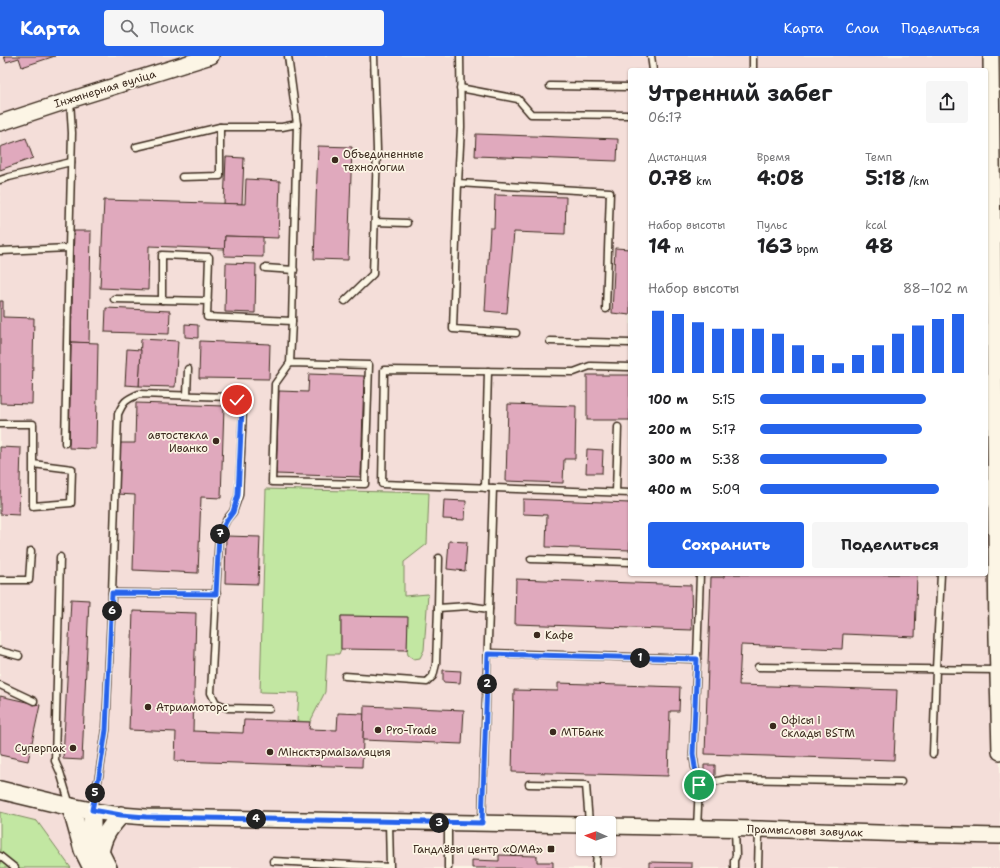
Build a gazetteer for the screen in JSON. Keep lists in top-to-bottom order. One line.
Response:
{"streets":{"street":["Інжынерная вуліца","Прамысловы завулак"]},"places":{"other":["Объединенные технологии","автостекла Иванко","Кафе","Атриамоторс","Офісы і Склады BSTM","Pro-Trade","МТБанк","Суперпак","Мінсктэрмаізаляцыя"],"transit":["Гандлёвы центр «ОМА»"]},"north":"left","page":{"header":"Карта","search":"Поиск","nav":["Карта","Слои","Поделиться"],"heading":["Утренний забег","06:17"],"stats":[["Дистанция","0.78 km"],["Время","4:08"],["Темп","5:18 /km"],["Набор высоты","14 m"],["Пульс","163 bpm"],["kcal","48"]],"chart":["Набор высоты","88–102 m"],"list":[{"name":"100 m","note":"5:15"},{"name":"200 m","note":"5:17"},{"name":"300 m","note":"5:38"},{"name":"400 m","note":"5:09"}],"buttons":["Сохранить","Поделиться"],"pins":["7","6","1","2","5","4","3"]}}
